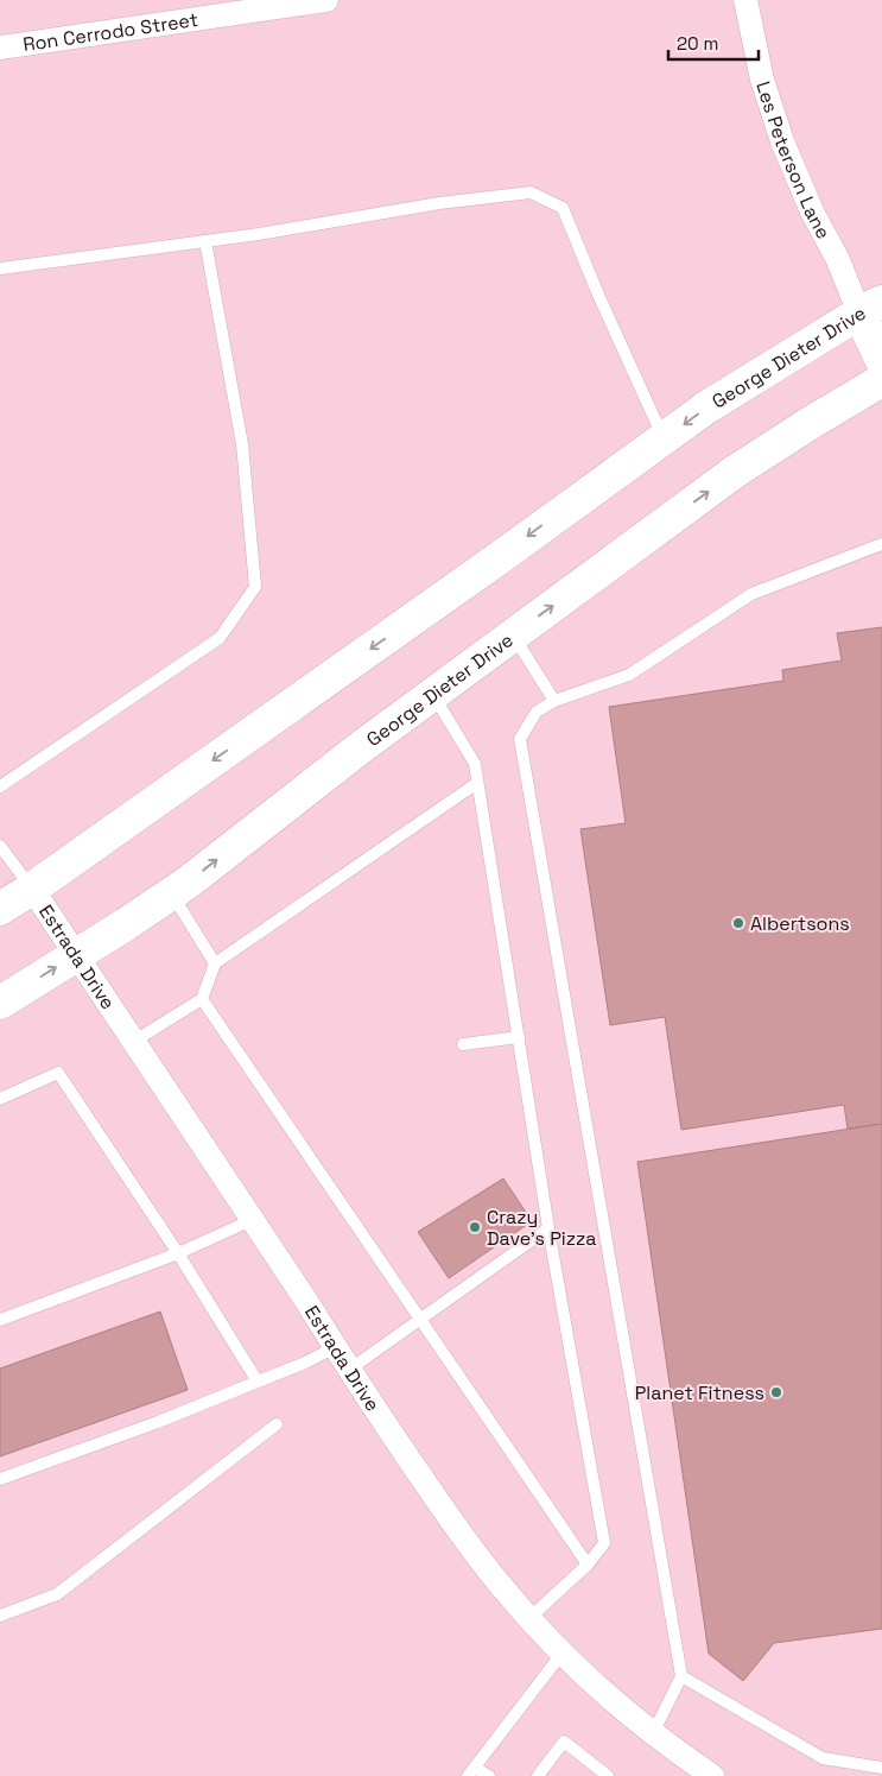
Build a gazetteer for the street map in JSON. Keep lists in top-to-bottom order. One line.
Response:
{"streets":{"main road":["George Dieter Drive"],"street":["Ron Cerrodo Street","Les Peterson Lane","Estrada Drive"]},"crossings":[["Les Peterson Lane","George Dieter Drive"],["George Dieter Drive","Estrada Drive"]],"places":["Albertsons","Crazy Dave's Pizza","Planet Fitness"],"scale_bar":"20 m"}
